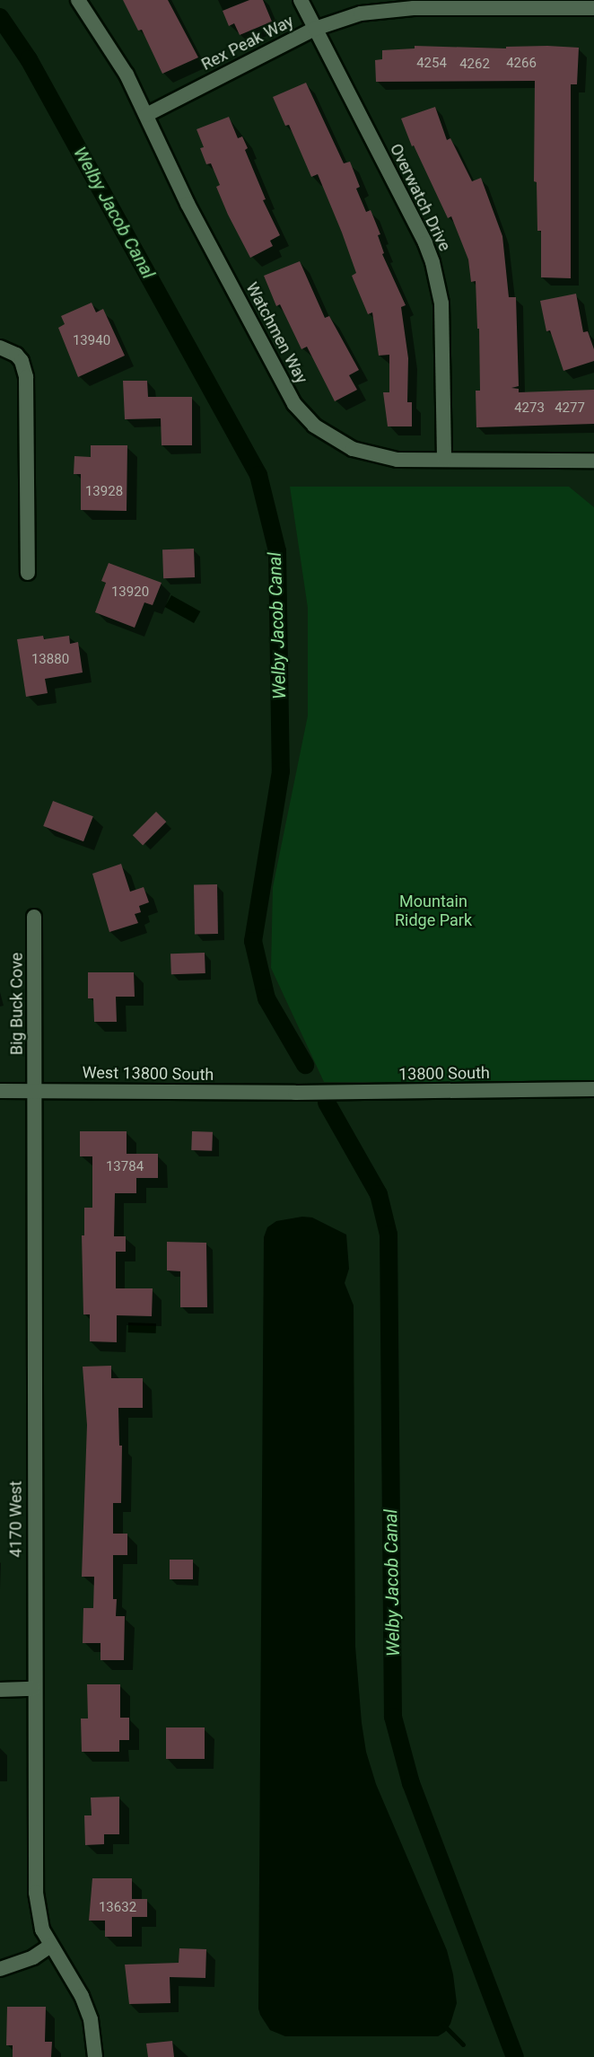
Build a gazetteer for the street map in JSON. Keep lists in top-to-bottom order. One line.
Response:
{"streets":{"street":["Rex Peak Way","Overwatch Drive","Watchmen Way","Big Buck Cove","West 13800 South","13800 South","4170 West"]},"crossings":[["Rex Peak Way","Overwatch Drive"],["Rex Peak Way","Watchmen Way"],["Overwatch Drive","Watchmen Way"],["Big Buck Cove","West 13800 South"],["Big Buck Cove","4170 West"],["West 13800 South","13800 South"],["West 13800 South","4170 West"]],"water":["Welby Jacob Canal"],"parks":["Mountain Ridge Park"],"house_numbers":["4254","4266","4262","13940","4273","4277","13928","13920","13880","13784","13632"]}
